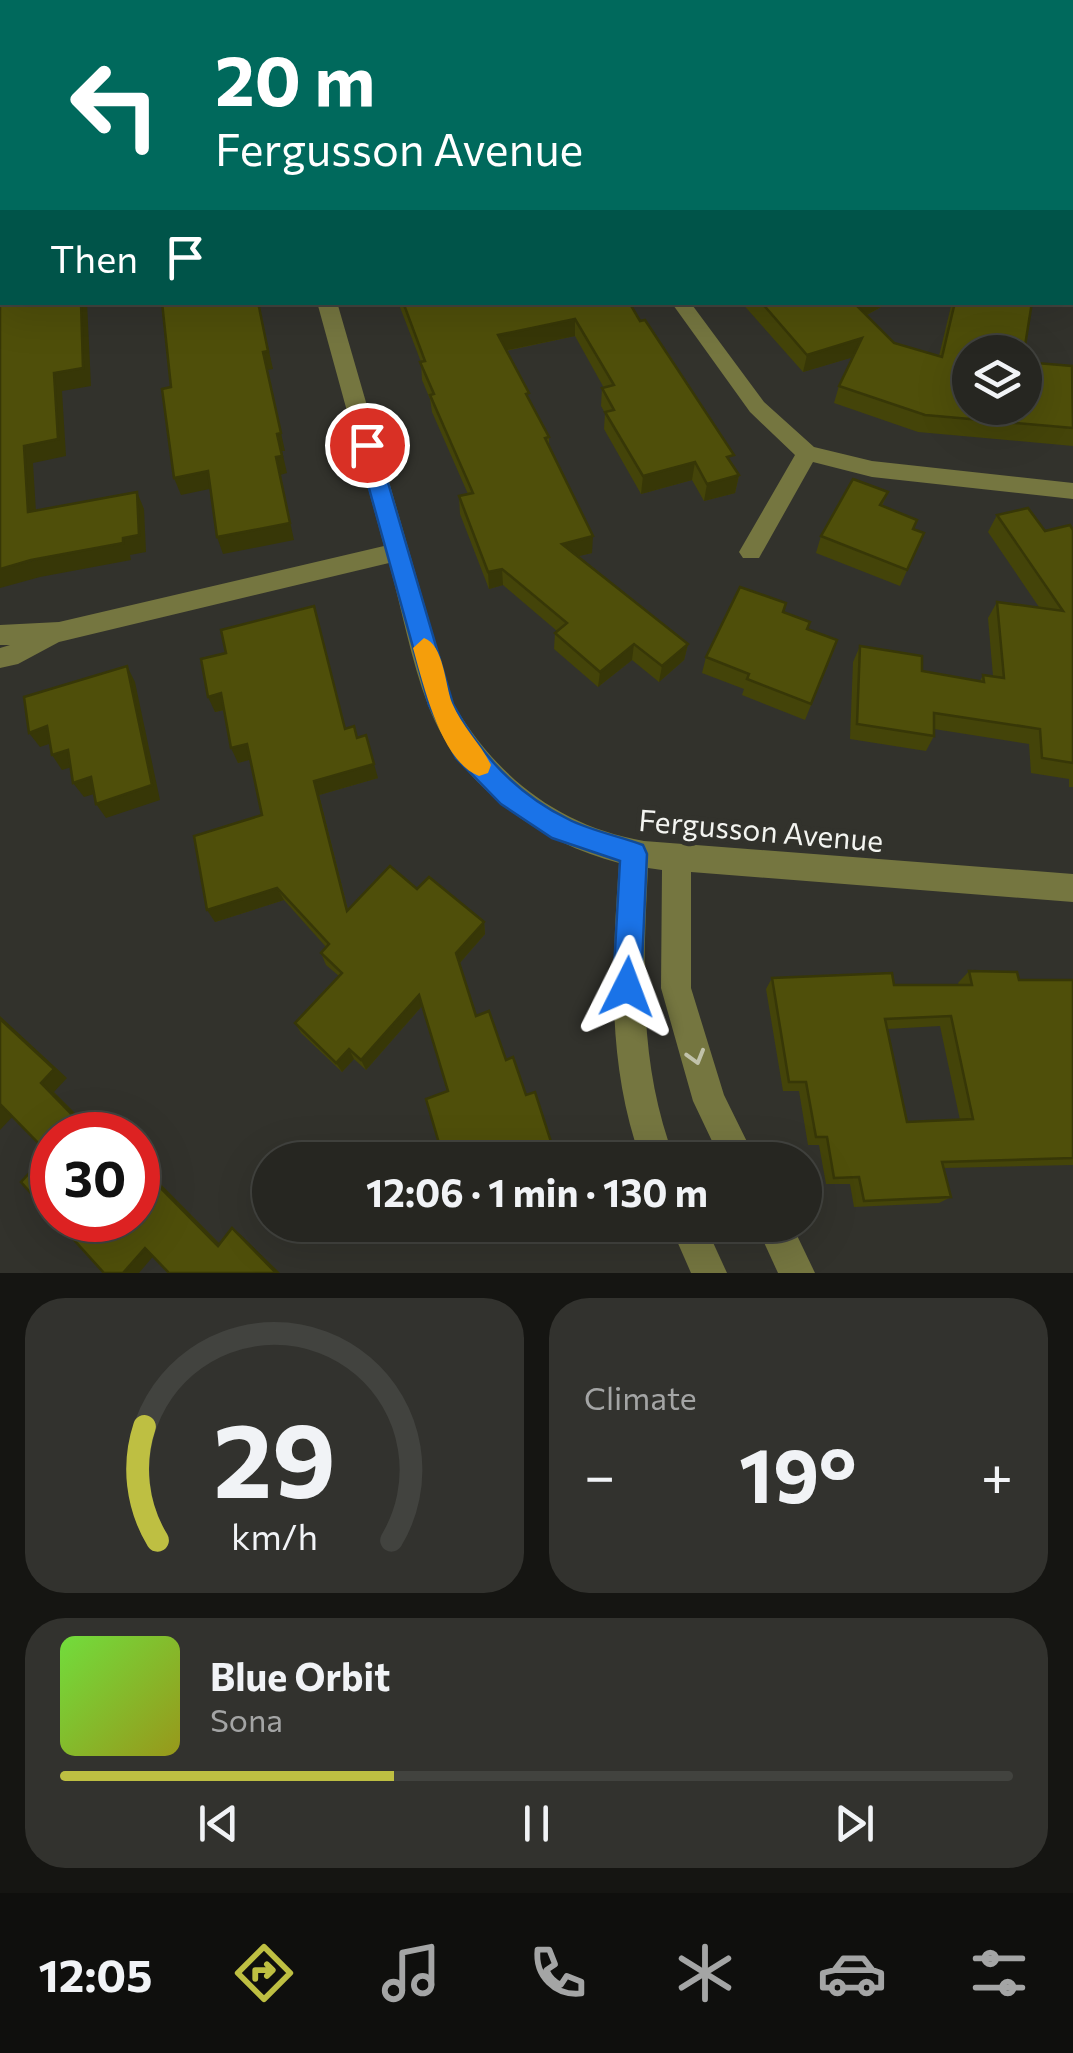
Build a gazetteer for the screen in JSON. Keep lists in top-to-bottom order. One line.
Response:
{"streets":{"street":["Fergusson Avenue"]},"page":{"turn":["20 m","Fergusson Avenue"],"then":"Then","limit":"30","trip":"12:06 · 1 min · 130 m","tile":"Climate","heat":["−","19°","+"],"song":["Blue Orbit","Sona"],"tabs":"12:05","gauge":["29","km/h"]}}
